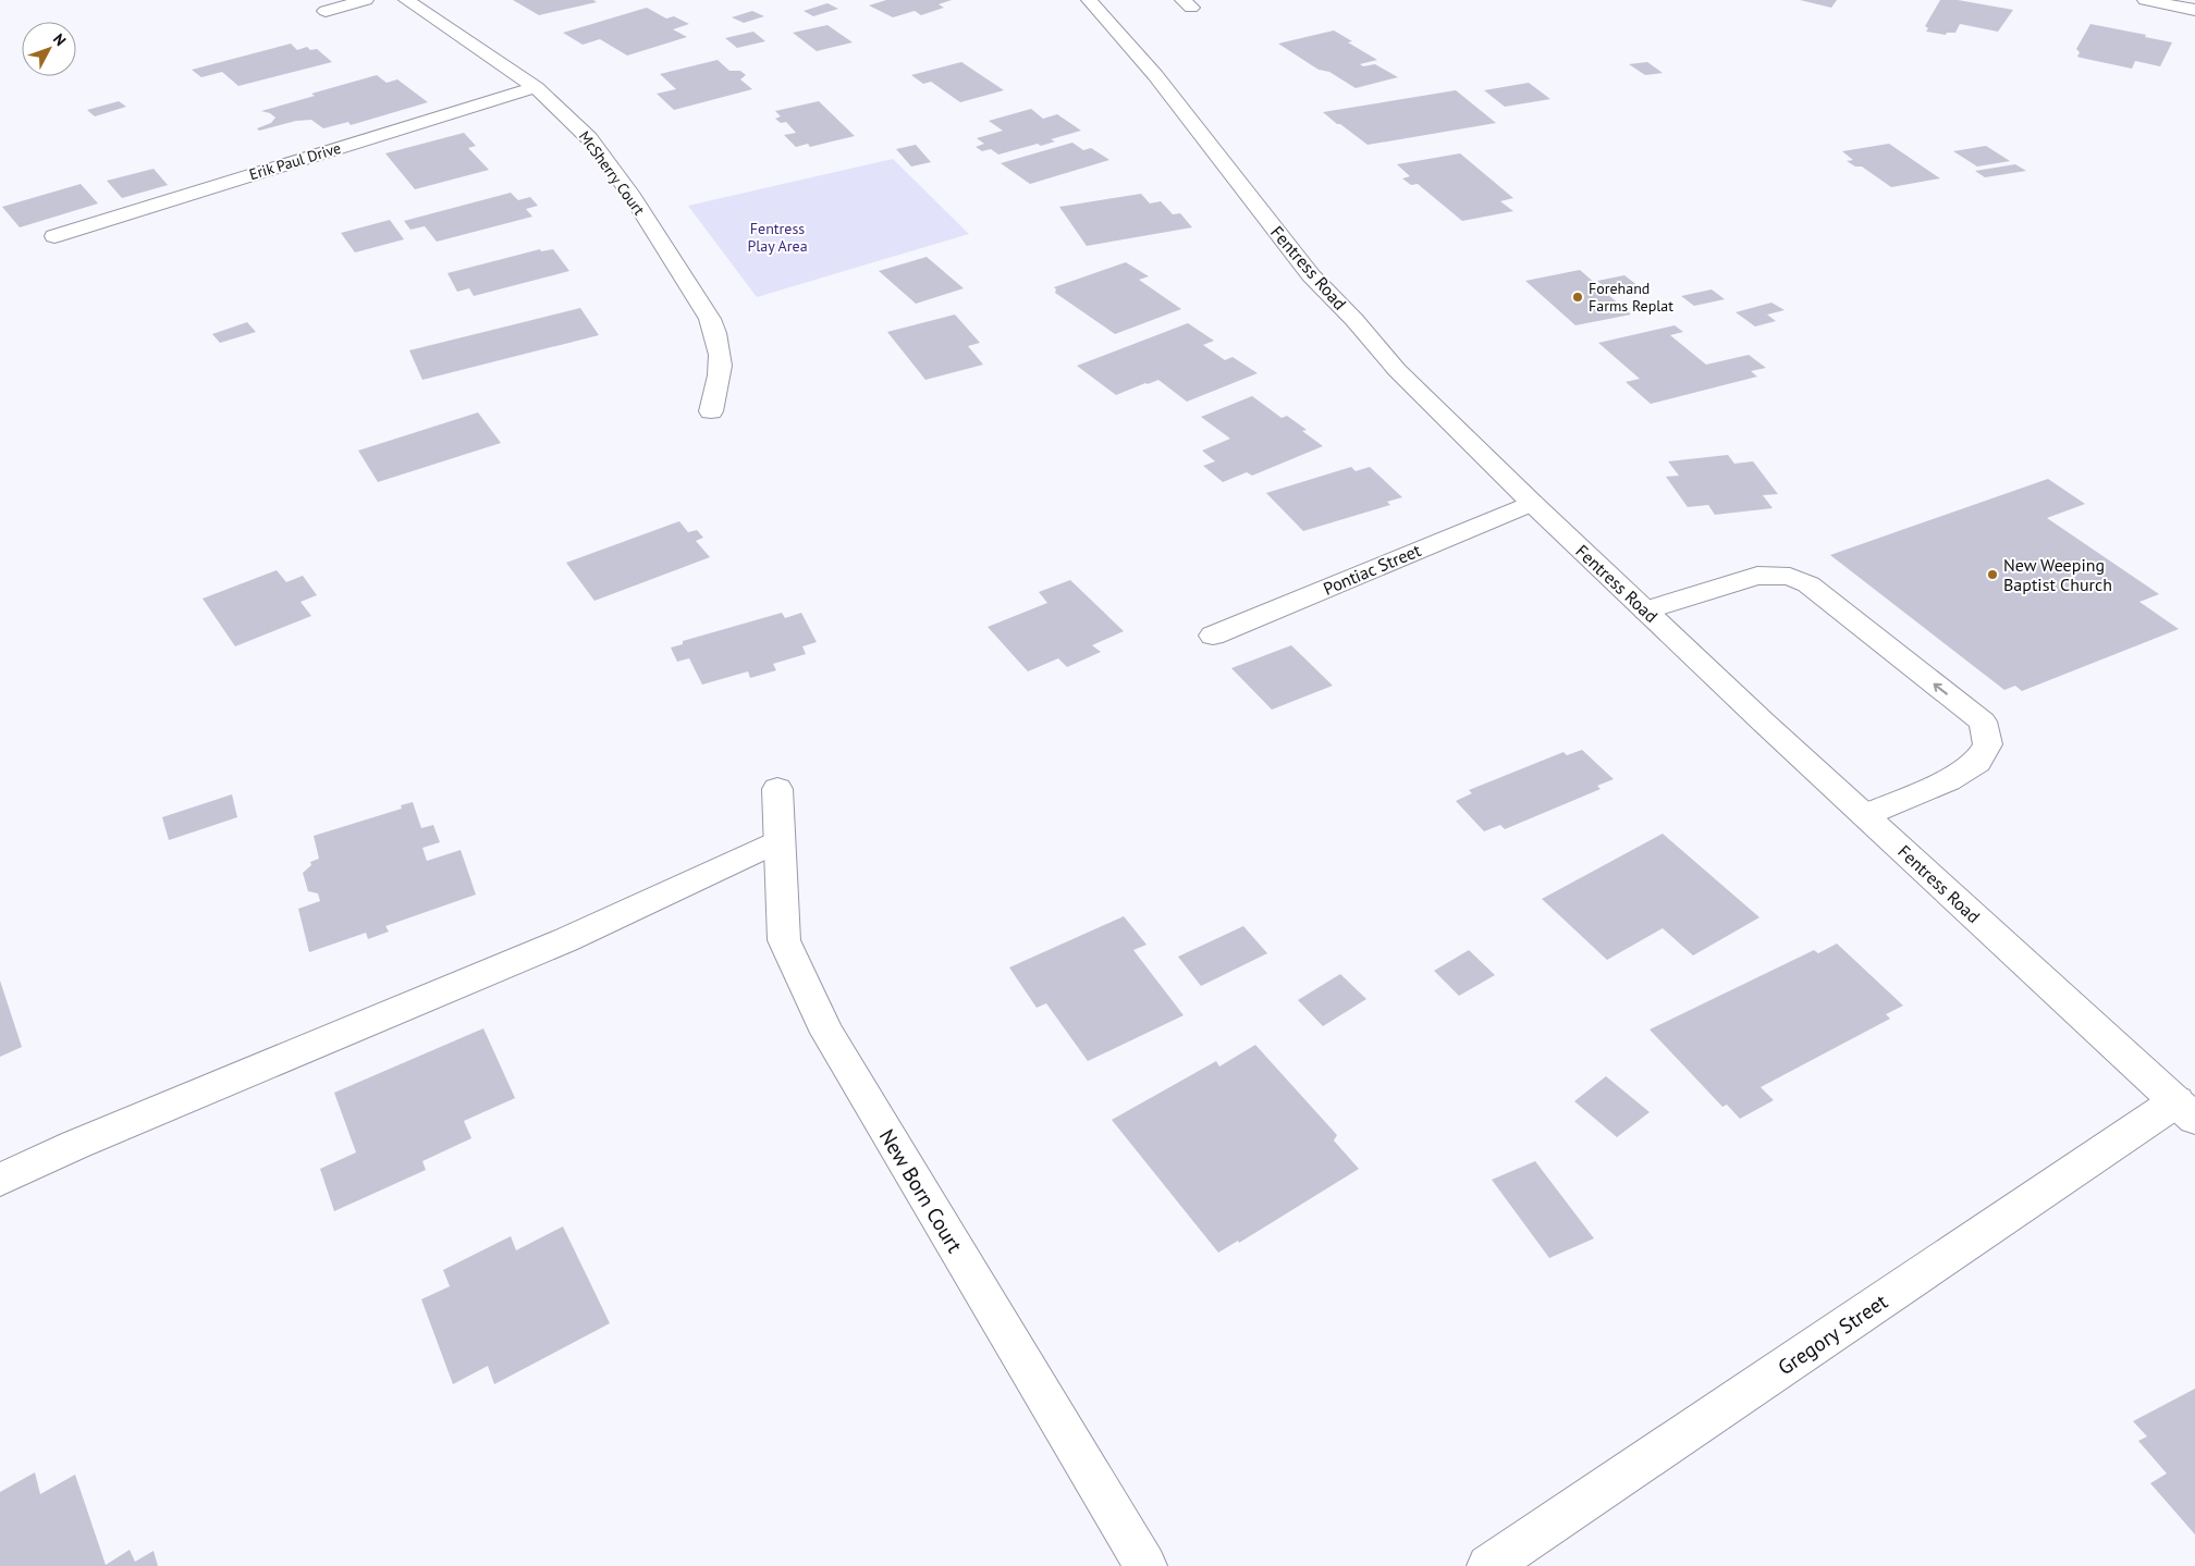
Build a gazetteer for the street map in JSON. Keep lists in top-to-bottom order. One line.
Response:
{"streets":{"street":["Erik Paul Drive","McSherry Court","Fentress Road","Pontiac Street","New Born Court","Gregory Street"]},"crossings":[["Erik Paul Drive","McSherry Court"],["Fentress Road","Pontiac Street"],["Fentress Road","Gregory Street"]],"parks":["Fentress Play Area"],"places":["Forehand Farms Replat","New Weeping Baptist Church"],"north":"top right"}
